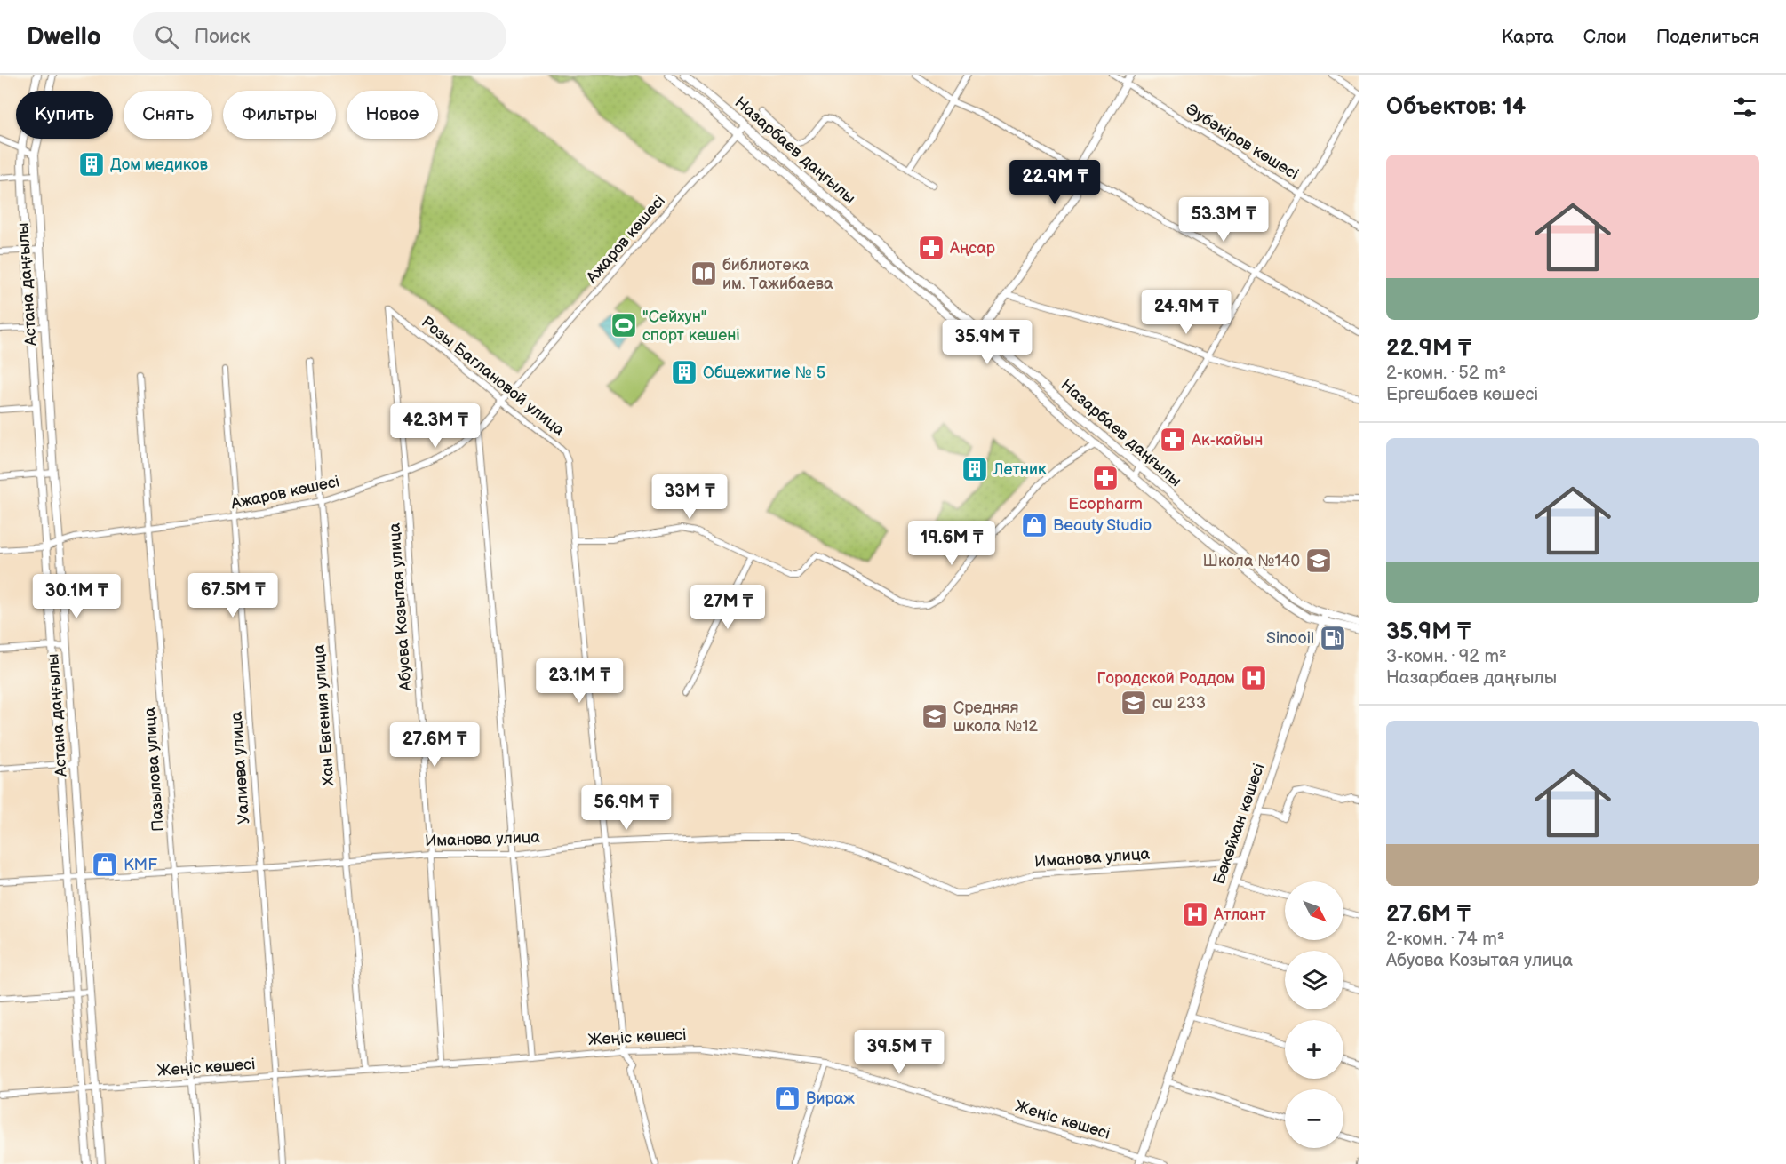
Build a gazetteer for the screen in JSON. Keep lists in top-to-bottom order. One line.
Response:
{"streets":{"street":["Әубәкіров көшесі","Назарбаев даңғылы","Ажаров көшесі","Астана даңғылы","Розы Баглановой улица","Абуова Козытая улица","Хан Евгения улица","Уалиева улица","Пазылова улица","Бөкейхан көшесі","Иманова улица","Жеңіс көшесі"]},"crossings":[["Назарбаев даңғылы","Ажаров көшесі"],["Назарбаев даңғылы","Бөкейхан көшесі"],["Ажаров көшесі","Астана даңғылы"],["Ажаров көшесі","Розы Баглановой улица"],["Ажаров көшесі","Абуова Козытая улица"],["Ажаров көшесі","Хан Евгения улица"],["Ажаров көшесі","Уалиева улица"],["Ажаров көшесі","Пазылова улица"],["Астана даңғылы","Иманова улица"],["Астана даңғылы","Жеңіс көшесі"],["Розы Баглановой улица","Абуова Козытая улица"],["Розы Баглановой улица","Иманова улица"],["Розы Баглановой улица","Жеңіс көшесі"],["Абуова Козытая улица","Иманова улица"],["Абуова Козытая улица","Жеңіс көшесі"],["Хан Евгения улица","Иманова улица"],["Хан Евгения улица","Жеңіс көшесі"],["Уалиева улица","Иманова улица"],["Уалиева улица","Жеңіс көшесі"],["Пазылова улица","Иманова улица"],["Пазылова улица","Жеңіс көшесі"],["Бөкейхан көшесі","Иманова улица"],["Бөкейхан көшесі","Жеңіс көшесі"]],"places":{"building":["Дом медиков","Общежитие № 5","Летник"],"pharmacy":["Аңсар","Ак-кайын","Ecopharm"],"library":["библиотека им. Тажибаева"],"sports":["\"Сейхун\" спорт кешені"],"shop":["Beauty Studio","KMF","Вираж"],"school or university":["Школа №140","сш 233","Средняя школа №12"],"fuel station":["Sinooil"],"hospital":["Городской Роддом","Атлант"]},"north":"bottom right","page":{"header":"Dwello","search":"Поиск","nav":["Карта","Слои","Поделиться"],"heading":"Объектов: 14","chip":["Купить","Снять","Фильтры","Новое"],"list":[{"name":"22.9M ₸","note":"2-комн. · 52 m² · Ергешбаев көшесі"},{"name":"35.9M ₸","note":"3-комн. · 92 m² · Назарбаев даңғылы"},{"name":"27.6M ₸","note":"2-комн. · 74 m² · Абуова Козытая улица"}],"price":["22.9M ₸","53.3M ₸","24.9M ₸","35.9M ₸","42.3M ₸","33M ₸","19.6M ₸","67.5M ₸","30.1M ₸","27M ₸","23.1M ₸","27.6M ₸","56.9M ₸","39.5M ₸"],"map_buttons":["+","−"]}}
